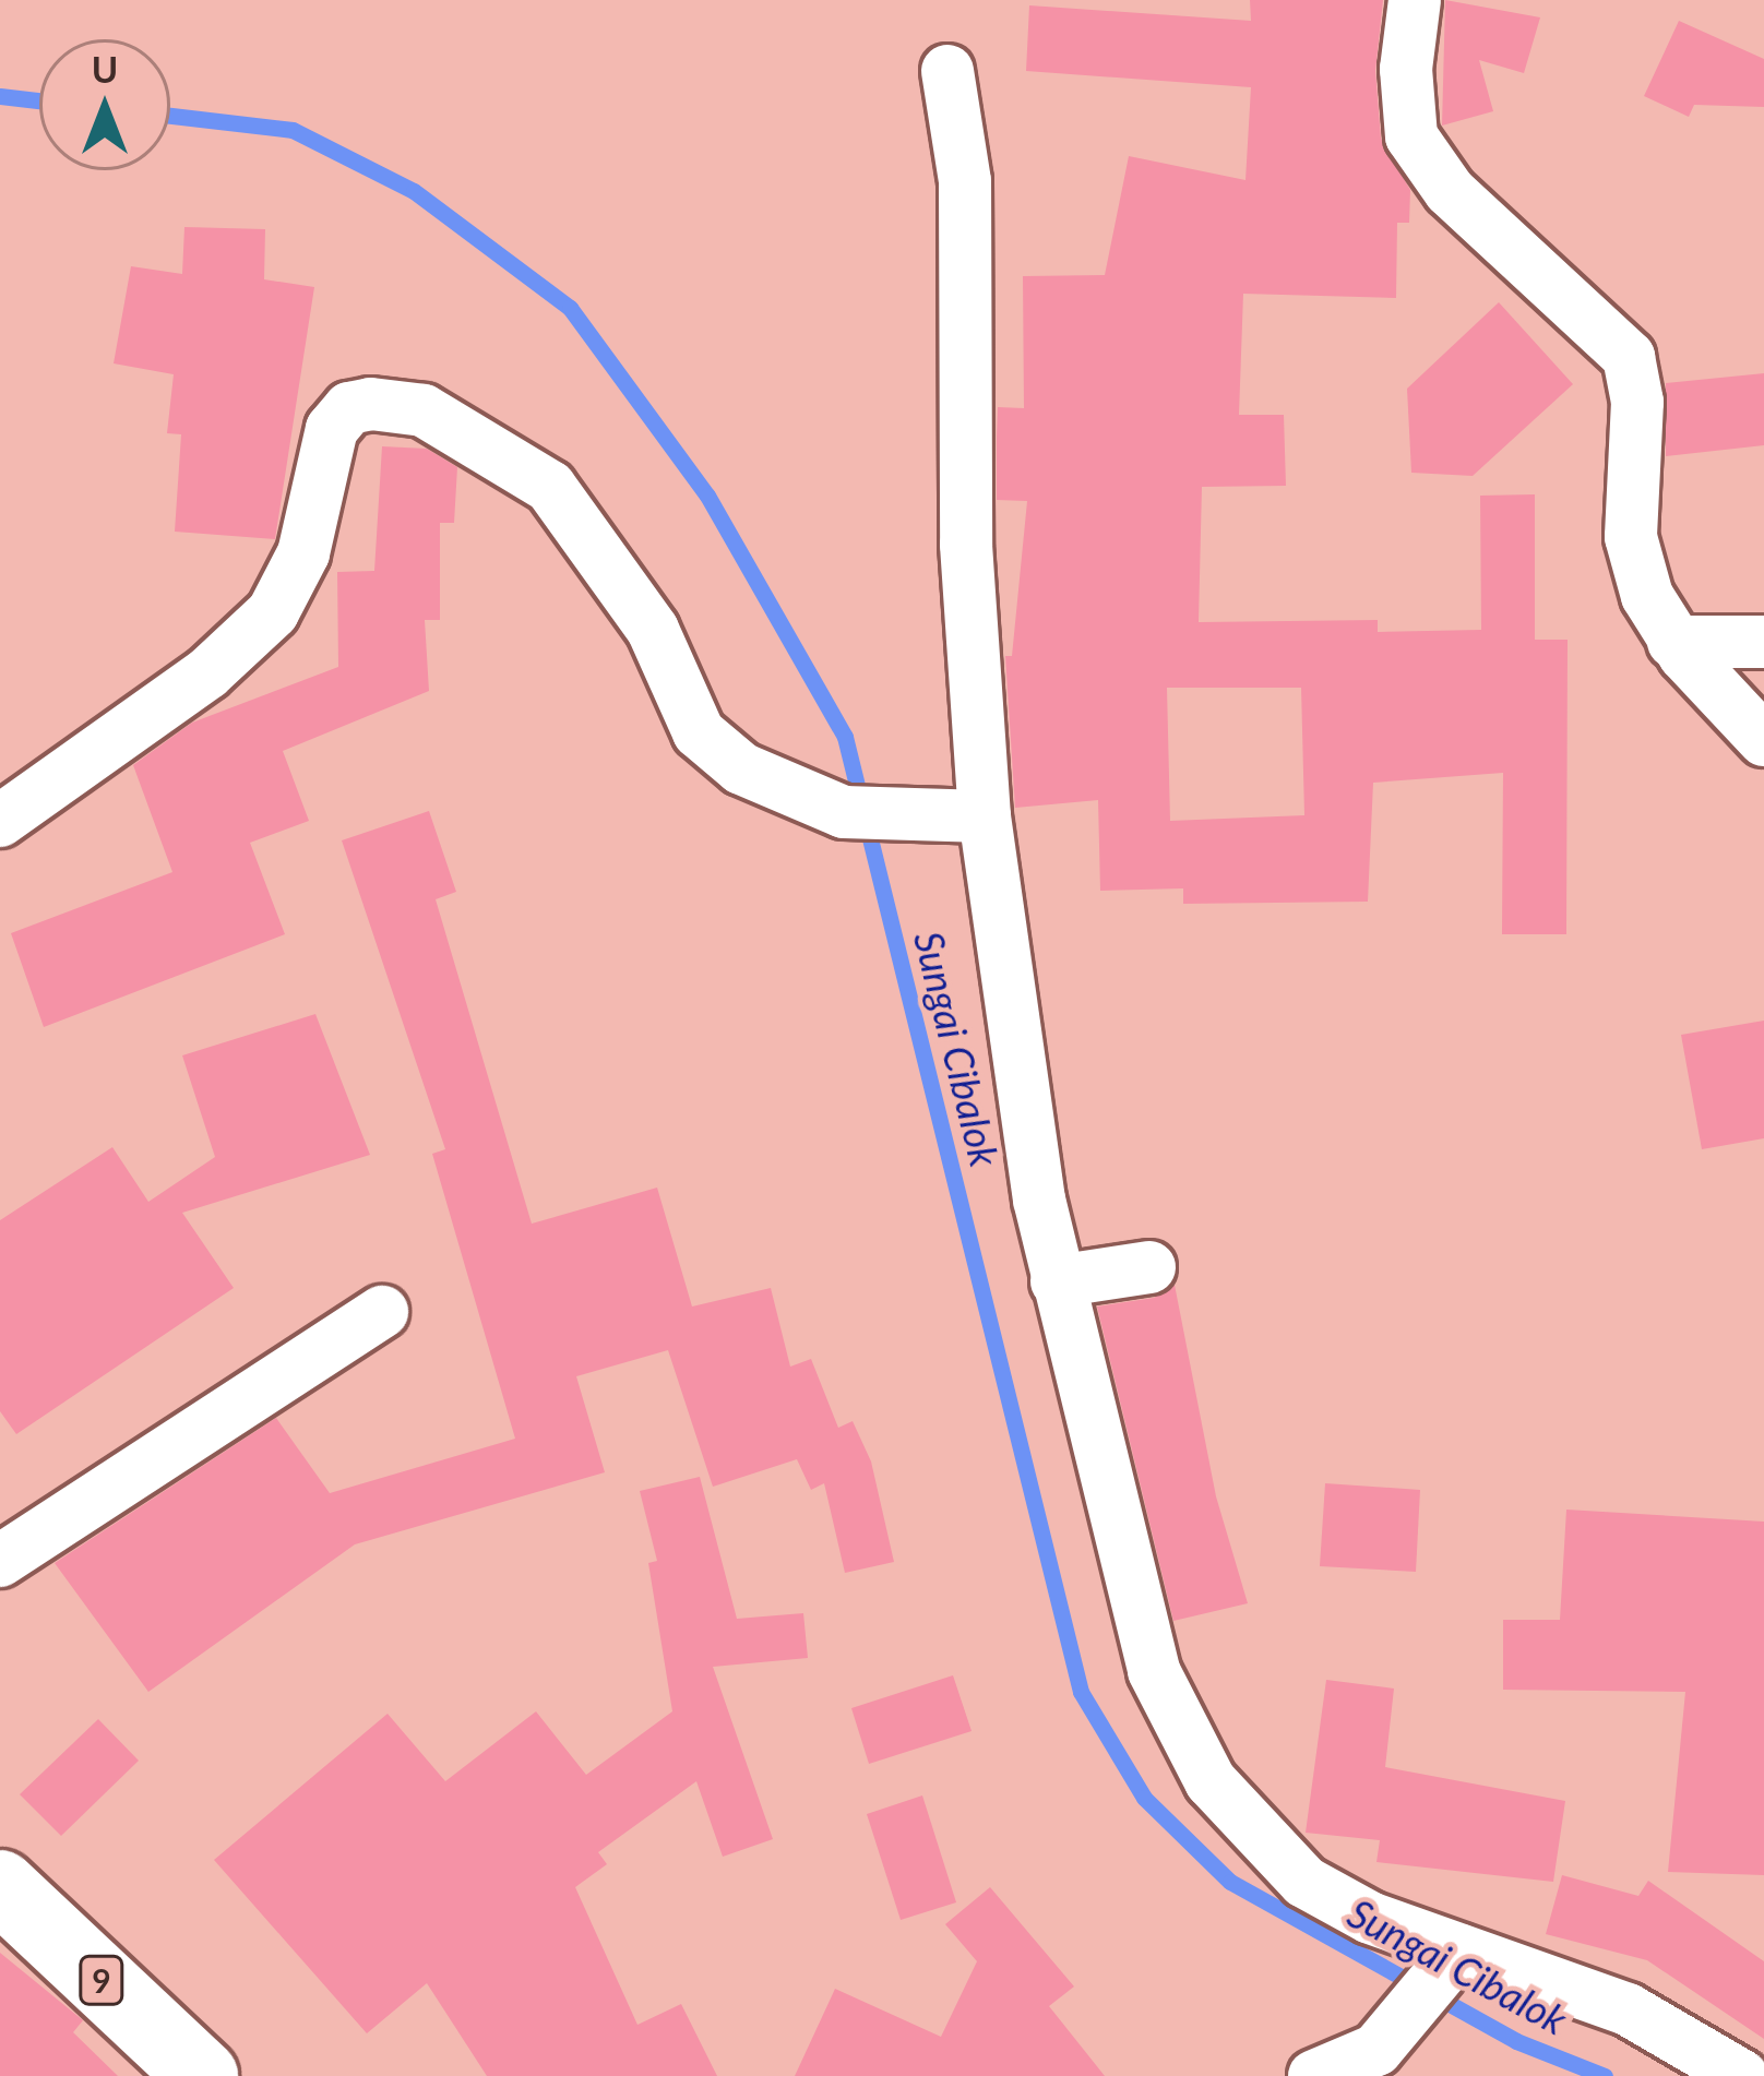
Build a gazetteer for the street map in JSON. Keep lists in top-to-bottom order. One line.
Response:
{"streets":{"highway":["9"]},"water":["Sungai Cibalok"],"north":"top"}
